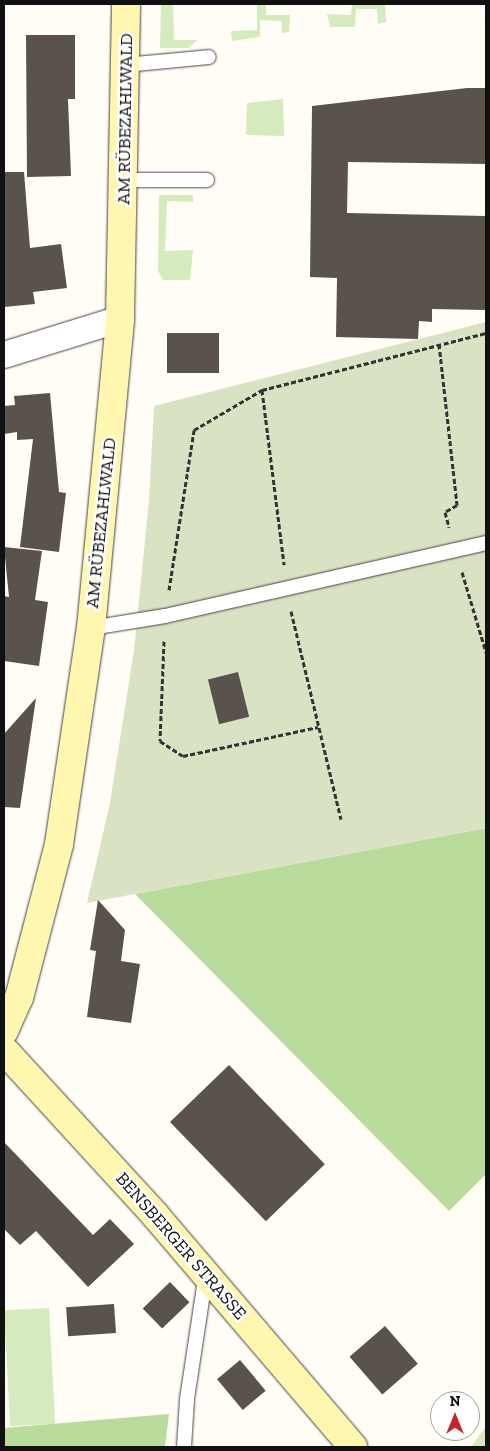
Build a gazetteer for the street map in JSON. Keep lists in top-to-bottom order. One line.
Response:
{"streets":{"street":["AM RÜBEZAHLWALD","BENSBERGER STRASSE"]},"north":"top"}
